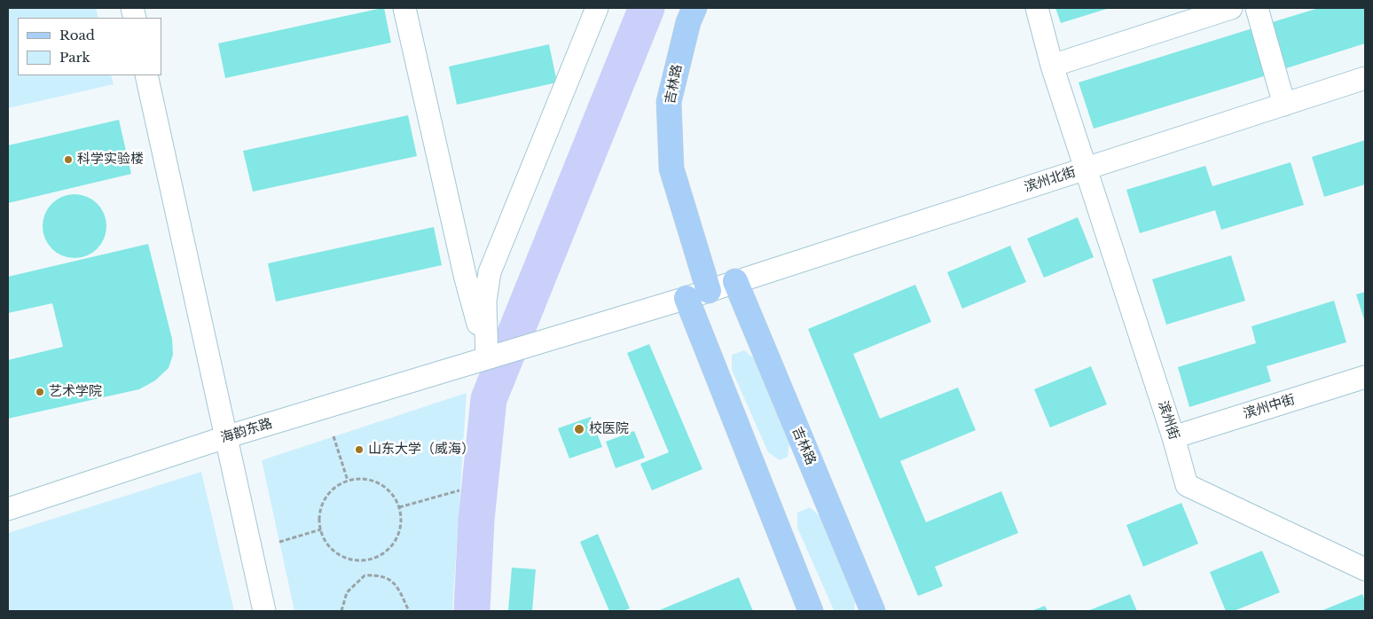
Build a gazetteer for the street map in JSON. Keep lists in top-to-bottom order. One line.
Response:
{"streets":{"main road":["吉林路"],"street":["滨州北街","滨州中街","滨州街","海韵东路"]},"crossings":[["吉林路","滨州北街"],["滨州北街","滨州街"],["滨州北街","海韵东路"],["滨州中街","滨州街"]],"places":["科学实验楼","艺术学院","校医院","山东大学（威海）"],"legend":["Road","Park"]}
